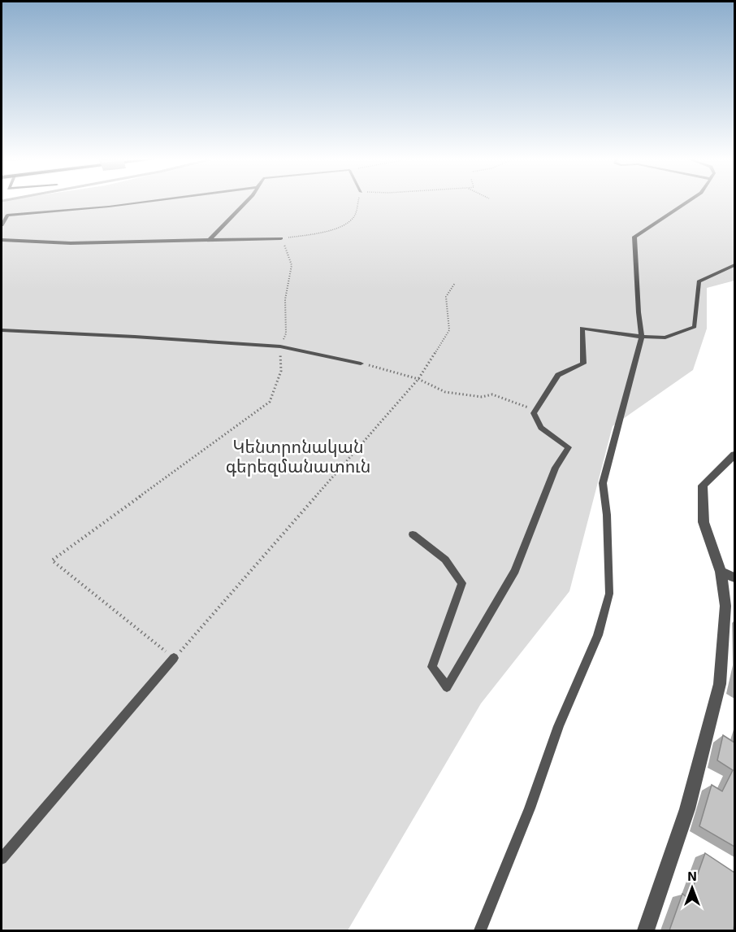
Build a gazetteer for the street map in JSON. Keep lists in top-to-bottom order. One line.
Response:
{"parks":["Կենտրոնական գերեզմանատուն"],"north":"top"}
